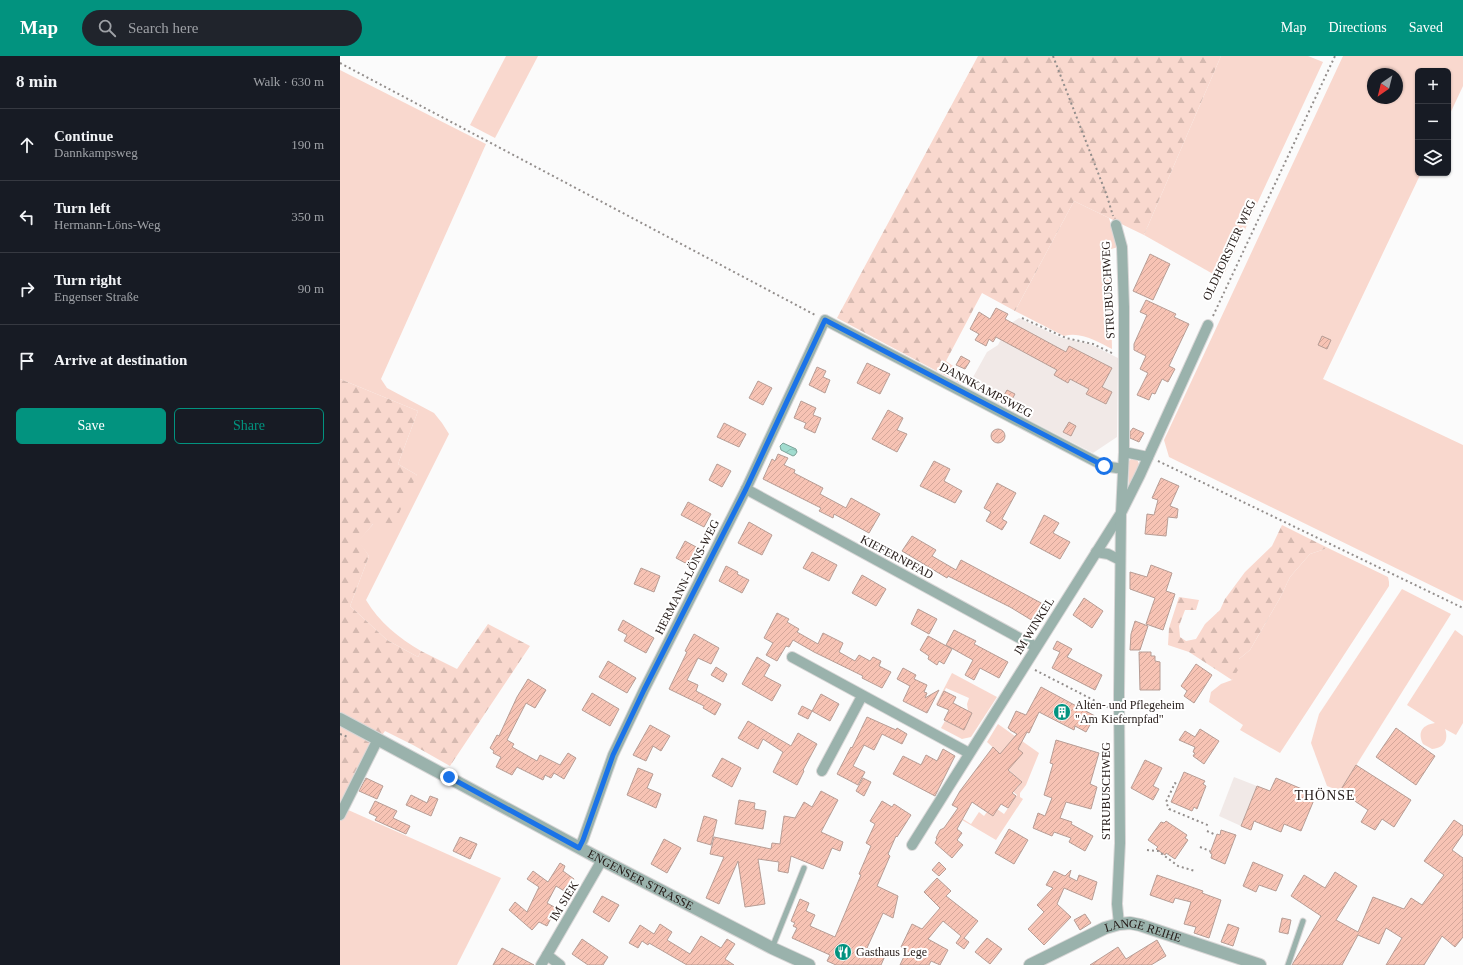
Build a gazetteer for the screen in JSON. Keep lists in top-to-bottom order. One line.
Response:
{"streets":{"street":["STRUBUSCHWEG","DANNKAMPSWEG","KIEFERNPFAD","HERMANN-LÖNS-WEG","IM WINKEL","ENGENSER STRASSE","IM SIEK","LANGE REIHE"],"path":["OLDHORSTER WEG"]},"crossings":[["STRUBUSCHWEG","DANNKAMPSWEG"],["STRUBUSCHWEG","IM WINKEL"],["STRUBUSCHWEG","LANGE REIHE"],["DANNKAMPSWEG","HERMANN-LÖNS-WEG"],["KIEFERNPFAD","HERMANN-LÖNS-WEG"],["KIEFERNPFAD","IM WINKEL"],["HERMANN-LÖNS-WEG","ENGENSER STRASSE"],["ENGENSER STRASSE","IM SIEK"]],"districts":["THÖNSE"],"places":{"building":["Alten- und Pflegeheim \"Am Kiefernpfad\""],"restaurant":["Gasthaus Lege"]},"north":"bottom left","page":{"header":"Map","search":"Search here","nav":["Map","Directions","Saved"],"heading":["8 min","Walk · 630 m"],"map_buttons":["+","−"],"list":[["Continue","Dannkampsweg","190 m"],["Turn left","Hermann-Löns-Weg","350 m"],["Turn right","Engenser Straße","90 m"],"Arrive at destination"],"buttons":["Save","Share"]}}
